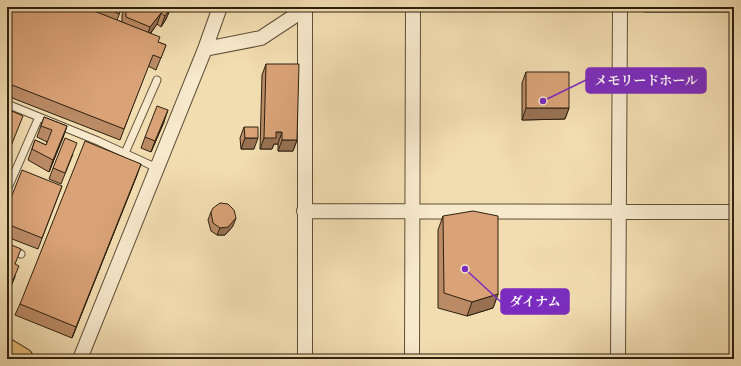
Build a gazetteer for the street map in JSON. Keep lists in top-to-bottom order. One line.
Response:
{"places":["メモリードホール","ダイナム"]}
